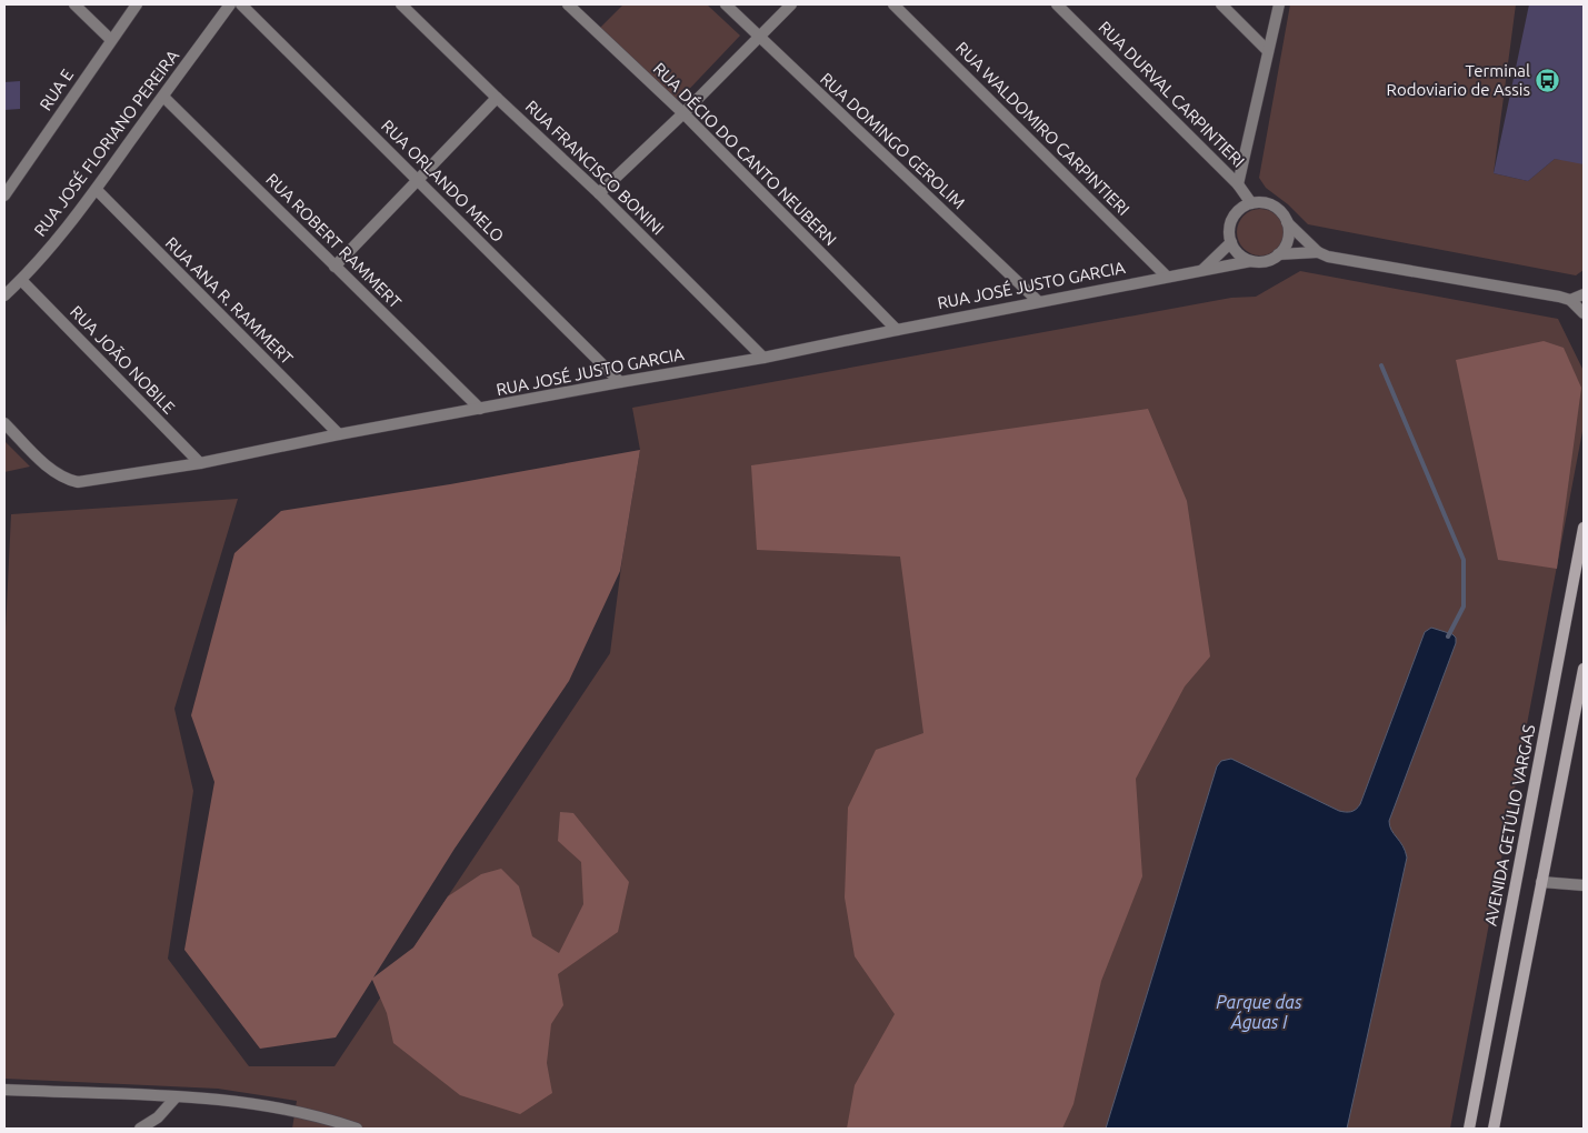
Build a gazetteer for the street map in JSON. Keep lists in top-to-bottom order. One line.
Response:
{"streets":{"main road":["AVENIDA GETÚLIO VARGAS"],"street":["RUA E","RUA DURVAL CARPINTIERI","RUA WALDOMIRO CARPINTIERI","RUA DOMINGO GEROLIM","RUA JOSÉ FLORIANO PEREIRA","RUA DÉCIO DO CANTO NEUBERN","RUA FRANCISCO BONINI","RUA ORLANDO MELO","RUA ROBERT RAMMERT","RUA JOSÉ JUSTO GARCIA","RUA ANA R. RAMMERT","RUA JOÃO NOBILE"]},"crossings":[["RUA DURVAL CARPINTIERI","RUA JOSÉ JUSTO GARCIA"],["RUA WALDOMIRO CARPINTIERI","RUA JOSÉ JUSTO GARCIA"],["RUA DOMINGO GEROLIM","RUA JOSÉ JUSTO GARCIA"],["RUA JOSÉ FLORIANO PEREIRA","RUA ROBERT RAMMERT"],["RUA JOSÉ FLORIANO PEREIRA","RUA ANA R. RAMMERT"],["RUA JOSÉ FLORIANO PEREIRA","RUA JOÃO NOBILE"],["RUA DÉCIO DO CANTO NEUBERN","RUA JOSÉ JUSTO GARCIA"],["RUA FRANCISCO BONINI","RUA JOSÉ JUSTO GARCIA"],["RUA ORLANDO MELO","RUA JOSÉ JUSTO GARCIA"],["RUA ROBERT RAMMERT","RUA JOSÉ JUSTO GARCIA"],["RUA JOSÉ JUSTO GARCIA","RUA ANA R. RAMMERT"],["RUA JOSÉ JUSTO GARCIA","RUA JOÃO NOBILE"]],"water":["Parque das Águas I"],"places":{"bus stop":["Terminal Rodoviario de Assis"]}}
